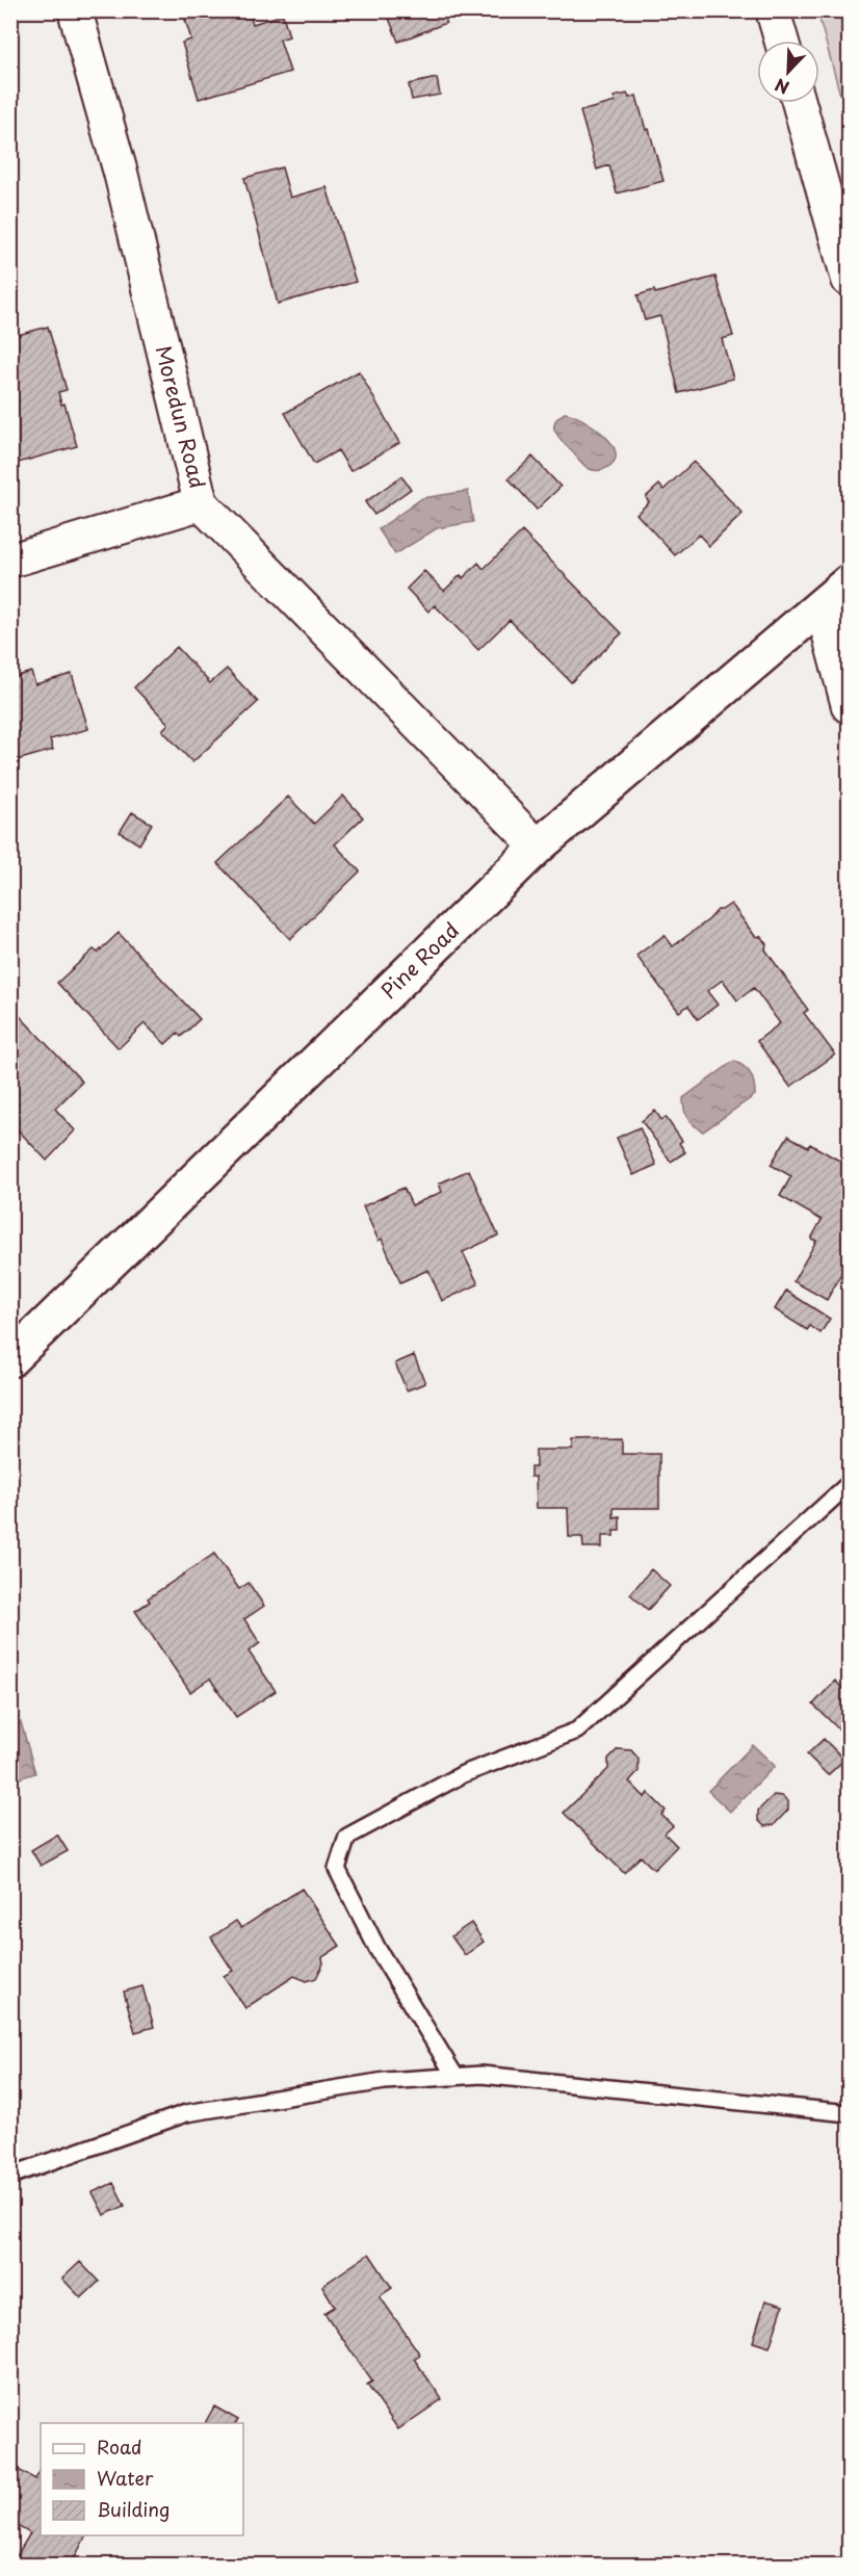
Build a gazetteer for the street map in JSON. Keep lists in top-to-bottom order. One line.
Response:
{"streets":{"street":["Moredun Road","Pine Road"]},"crossings":[["Moredun Road","Pine Road"]],"legend":["Road","Water","Building"],"north":"bottom left"}
